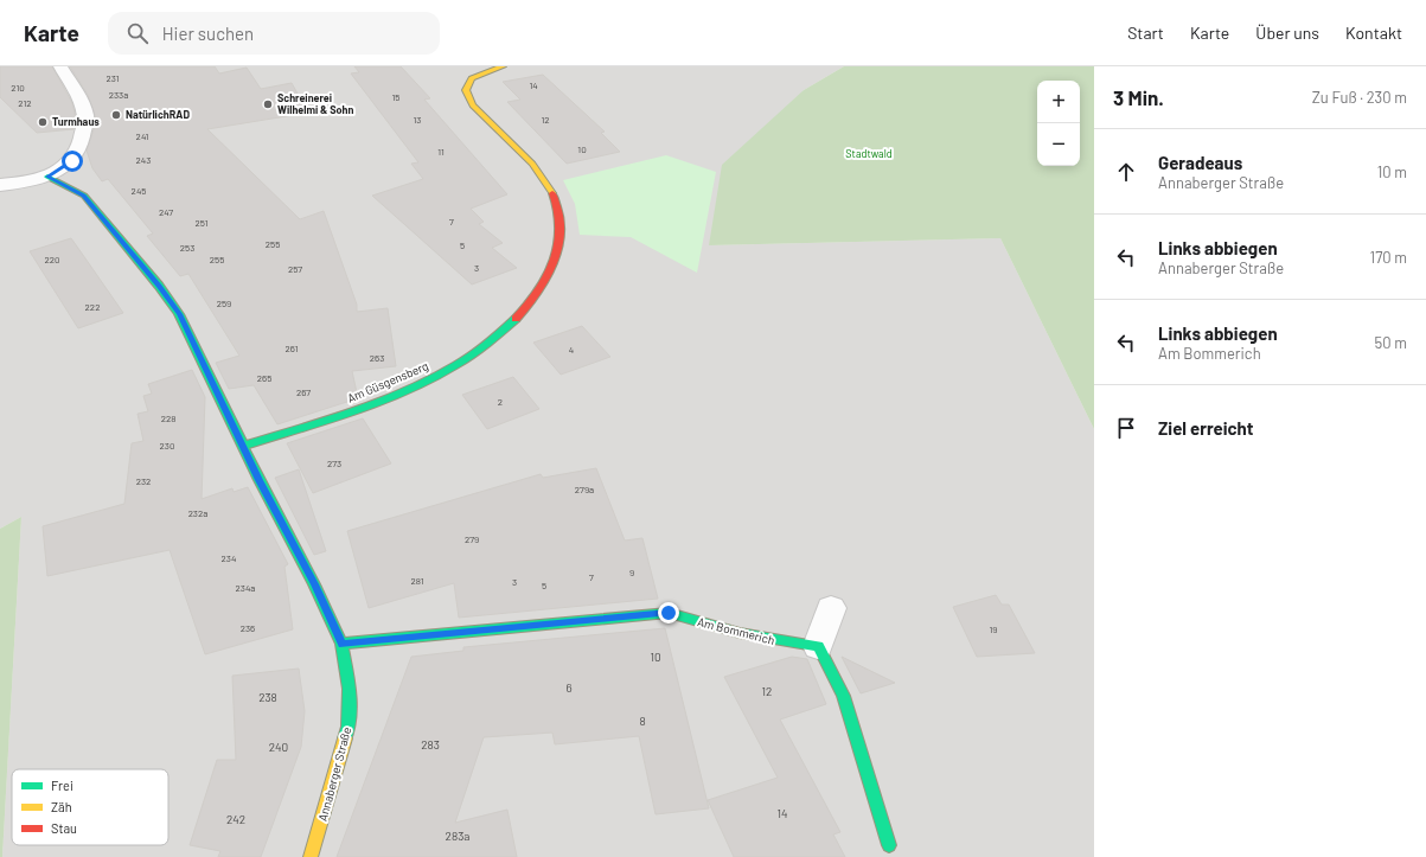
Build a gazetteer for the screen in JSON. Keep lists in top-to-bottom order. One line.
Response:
{"streets":{"street":["Am Güsgensberg","Am Bommerich","Annaberger Straße"]},"crossings":[["Am Güsgensberg","Annaberger Straße"],["Am Bommerich","Annaberger Straße"]],"parks":["Stadtwald"],"places":["Schreinerei Wilhelmi & Sohn","NatürlichRAD","Turmhaus"],"house_numbers":["231","14","210","233a","15","212","13","12","241","10","11","243","245","247","7","251","255","5","253","220","255","3","257","259","222","261","4","263","265","267","2","228","230","273","232","279a","232a","279","234","9","7","281","3","5","234a","236","19","10","6","12","238","8","283","240","14","242","283a"],"legend":["Frei","Zäh","Stau"],"page":{"header":"Karte","search":"Hier suchen","nav":["Start","Karte","Über uns","Kontakt"],"heading":["3 Min.","Zu Fuß · 230 m"],"map_buttons":["+","−"],"list":[["Geradeaus","Annaberger Straße","10 m"],["Links abbiegen","Annaberger Straße","170 m"],["Links abbiegen","Am Bommerich","50 m"],"Ziel erreicht"]}}
